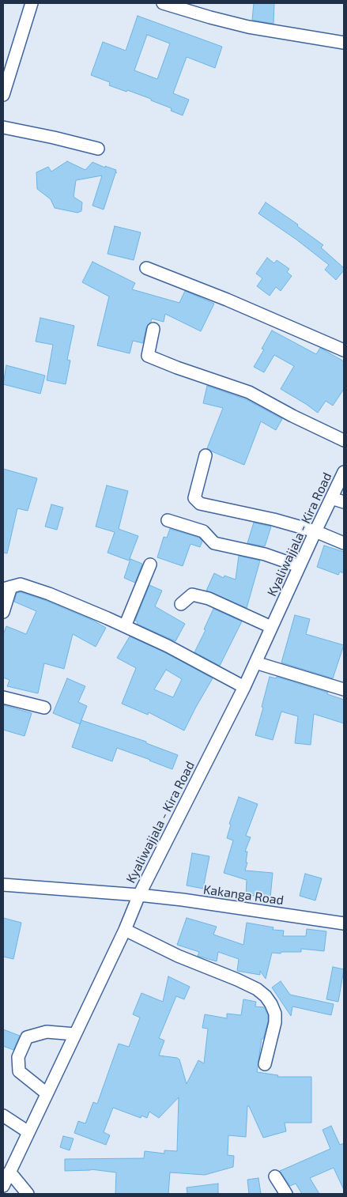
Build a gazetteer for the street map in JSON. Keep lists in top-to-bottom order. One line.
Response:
{"streets":{"street":["Kyaliwajjala - Kira Road","Kakanga Road"]},"crossings":[["Kyaliwajjala - Kira Road","Kakanga Road"]]}
